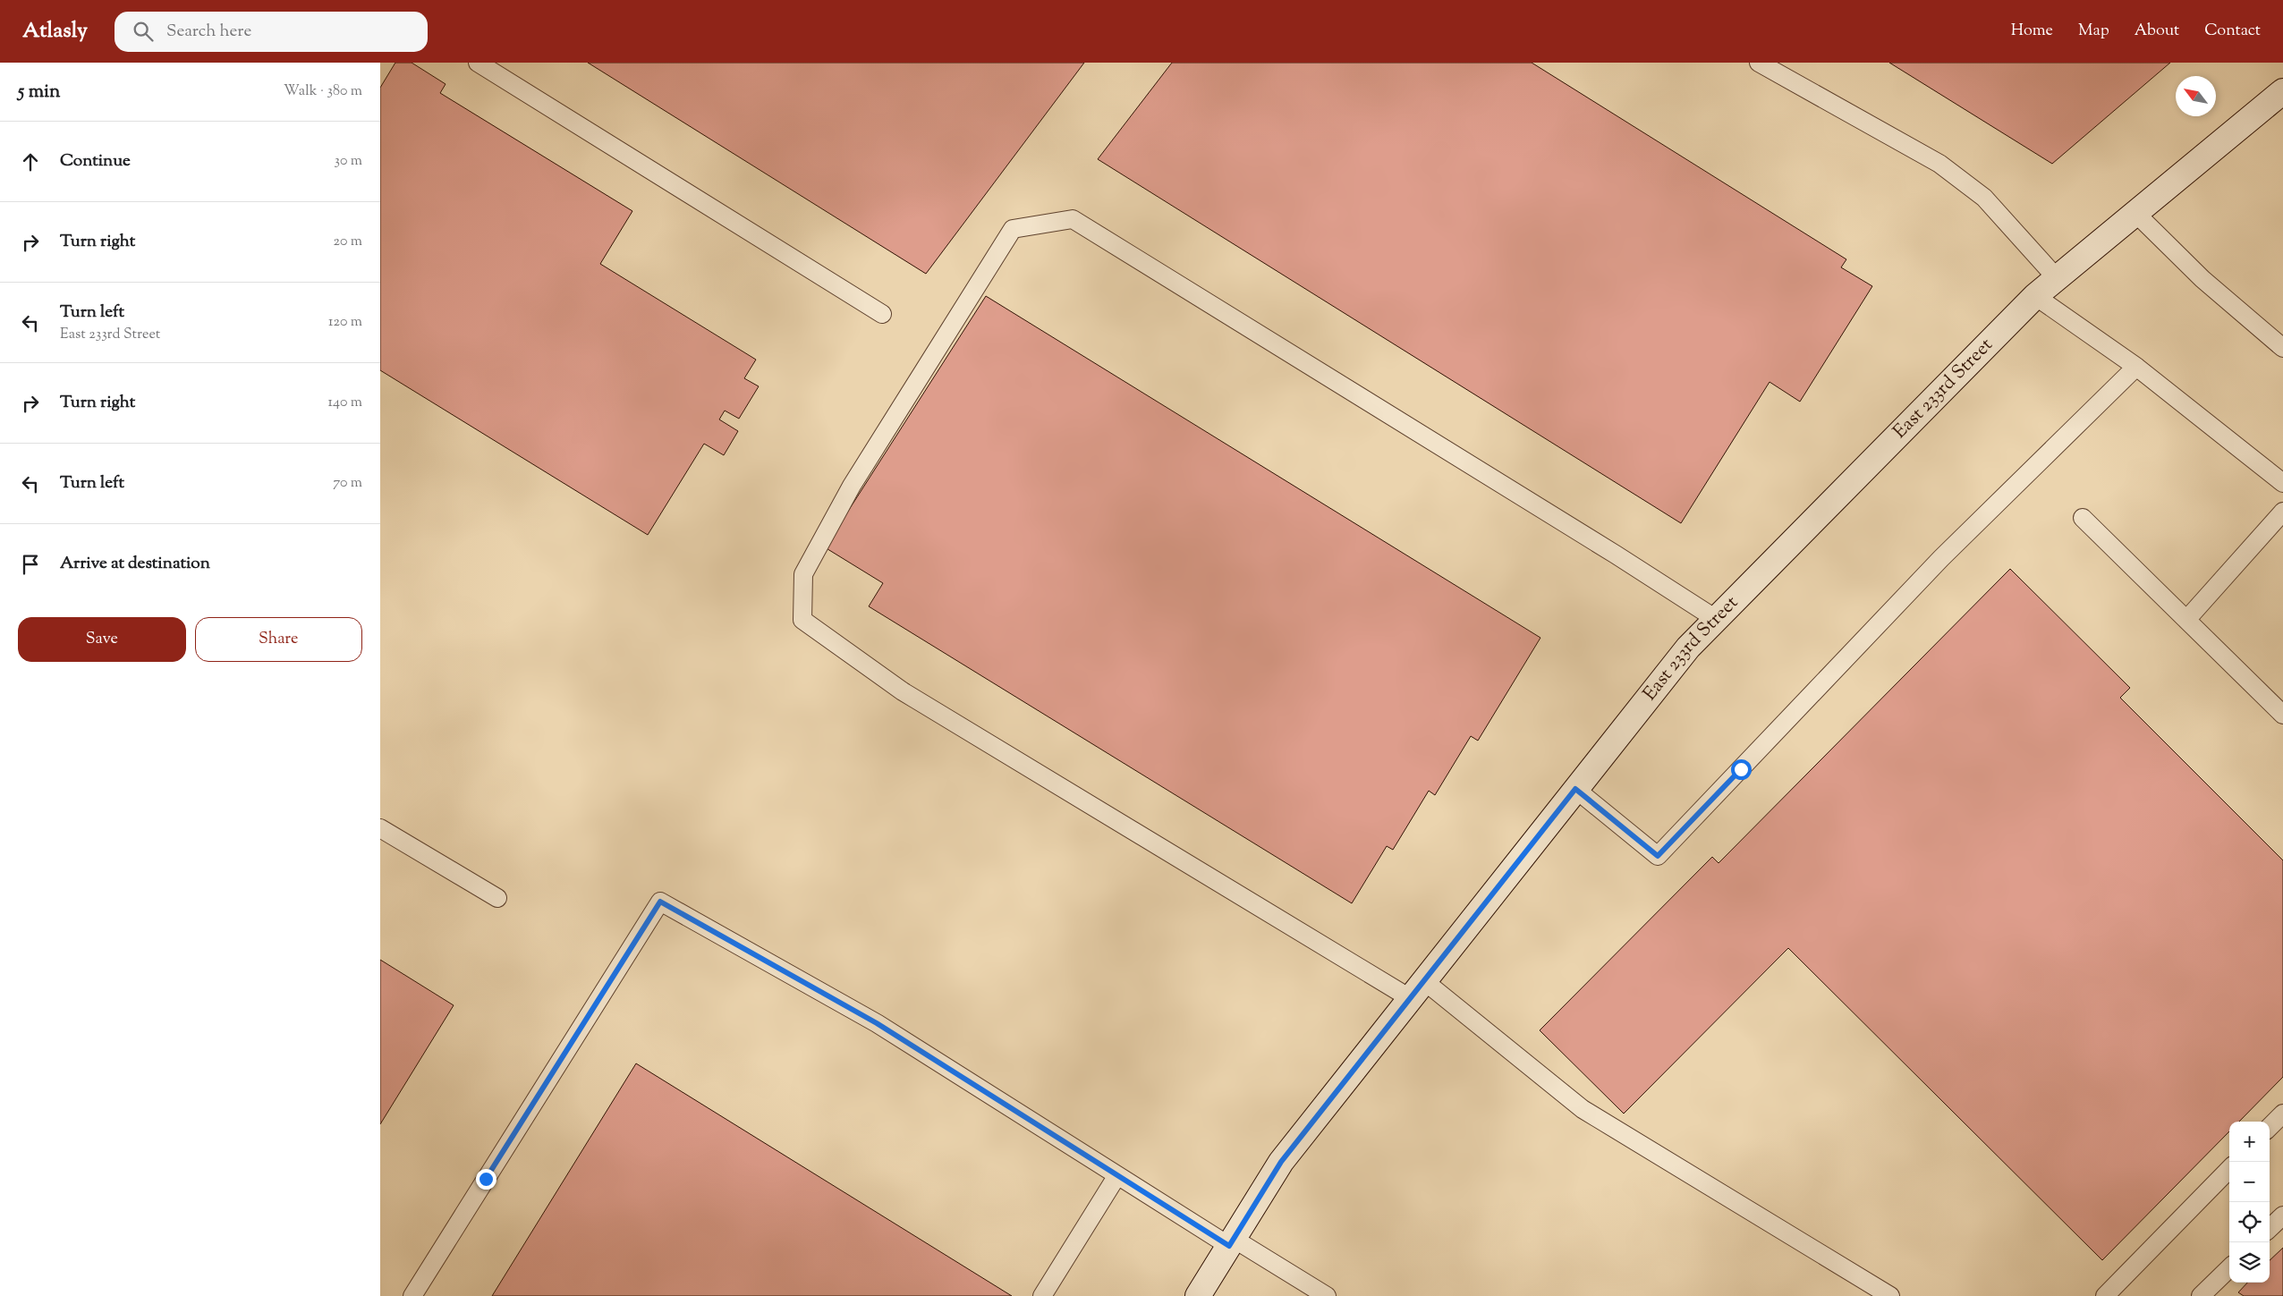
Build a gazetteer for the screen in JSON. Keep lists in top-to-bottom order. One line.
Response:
{"streets":{"street":["East 233rd Street"]},"north":"top left","page":{"header":"Atlasly","search":"Search here","nav":["Home","Map","About","Contact"],"heading":["5 min","Walk · 380 m"],"list":[["Continue","30 m"],["Turn right","20 m"],["Turn left","East 233rd Street","120 m"],["Turn right","140 m"],["Turn left","70 m"],"Arrive at destination"],"buttons":["Save","Share"],"map_buttons":["+","−"]}}
